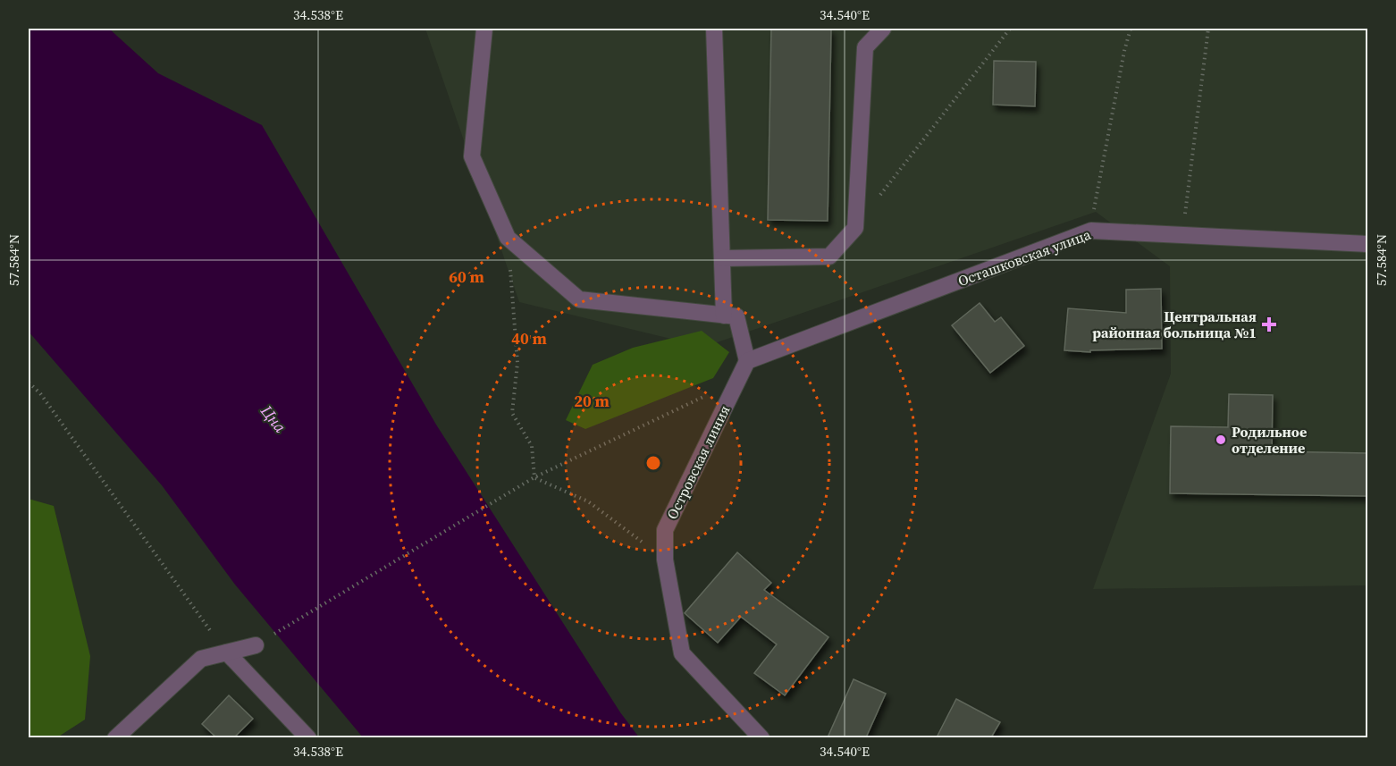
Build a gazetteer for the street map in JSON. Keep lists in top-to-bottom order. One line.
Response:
{"streets":{"street":["Осташковская улица","Островская линия"]},"water":["Цна"],"places":{"health":["Центральная районная больница №1"],"other":["Родильное отделение"]},"coordinates":["34.538°E","34.540°E","57.584°N"],"rings":["60 m","40 m","20 m"]}
